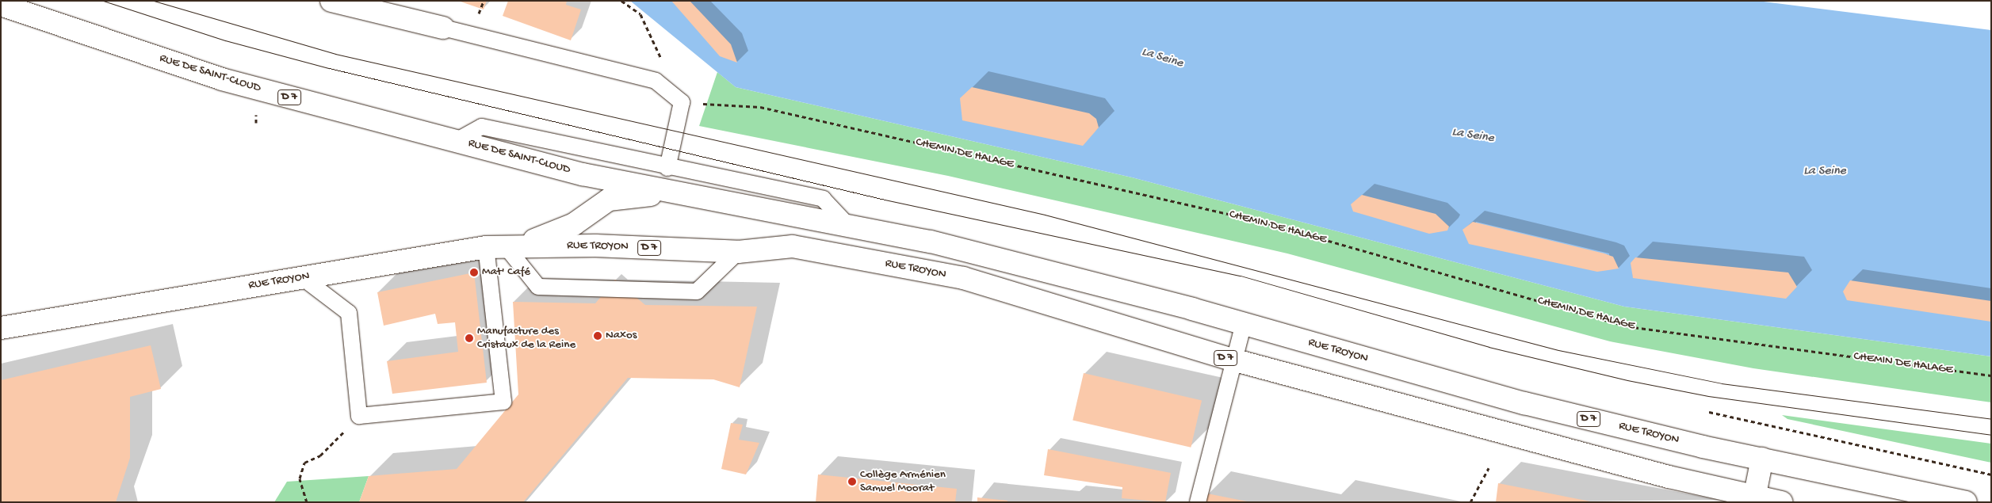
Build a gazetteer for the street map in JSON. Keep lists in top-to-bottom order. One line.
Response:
{"streets":{"main road":["RUE DE SAINT-CLOUD","D 7","RUE TROYON"],"path":["CHEMIN DE HALAGE"]},"crossings":[["RUE DE SAINT-CLOUD","RUE TROYON"],["D 7","RUE TROYON"]],"water":["La Seine"],"places":["Mat' Café","Naxos","Manufacture des Cristaux de la Reine","Collège Arménien Samuel Moorat"]}
